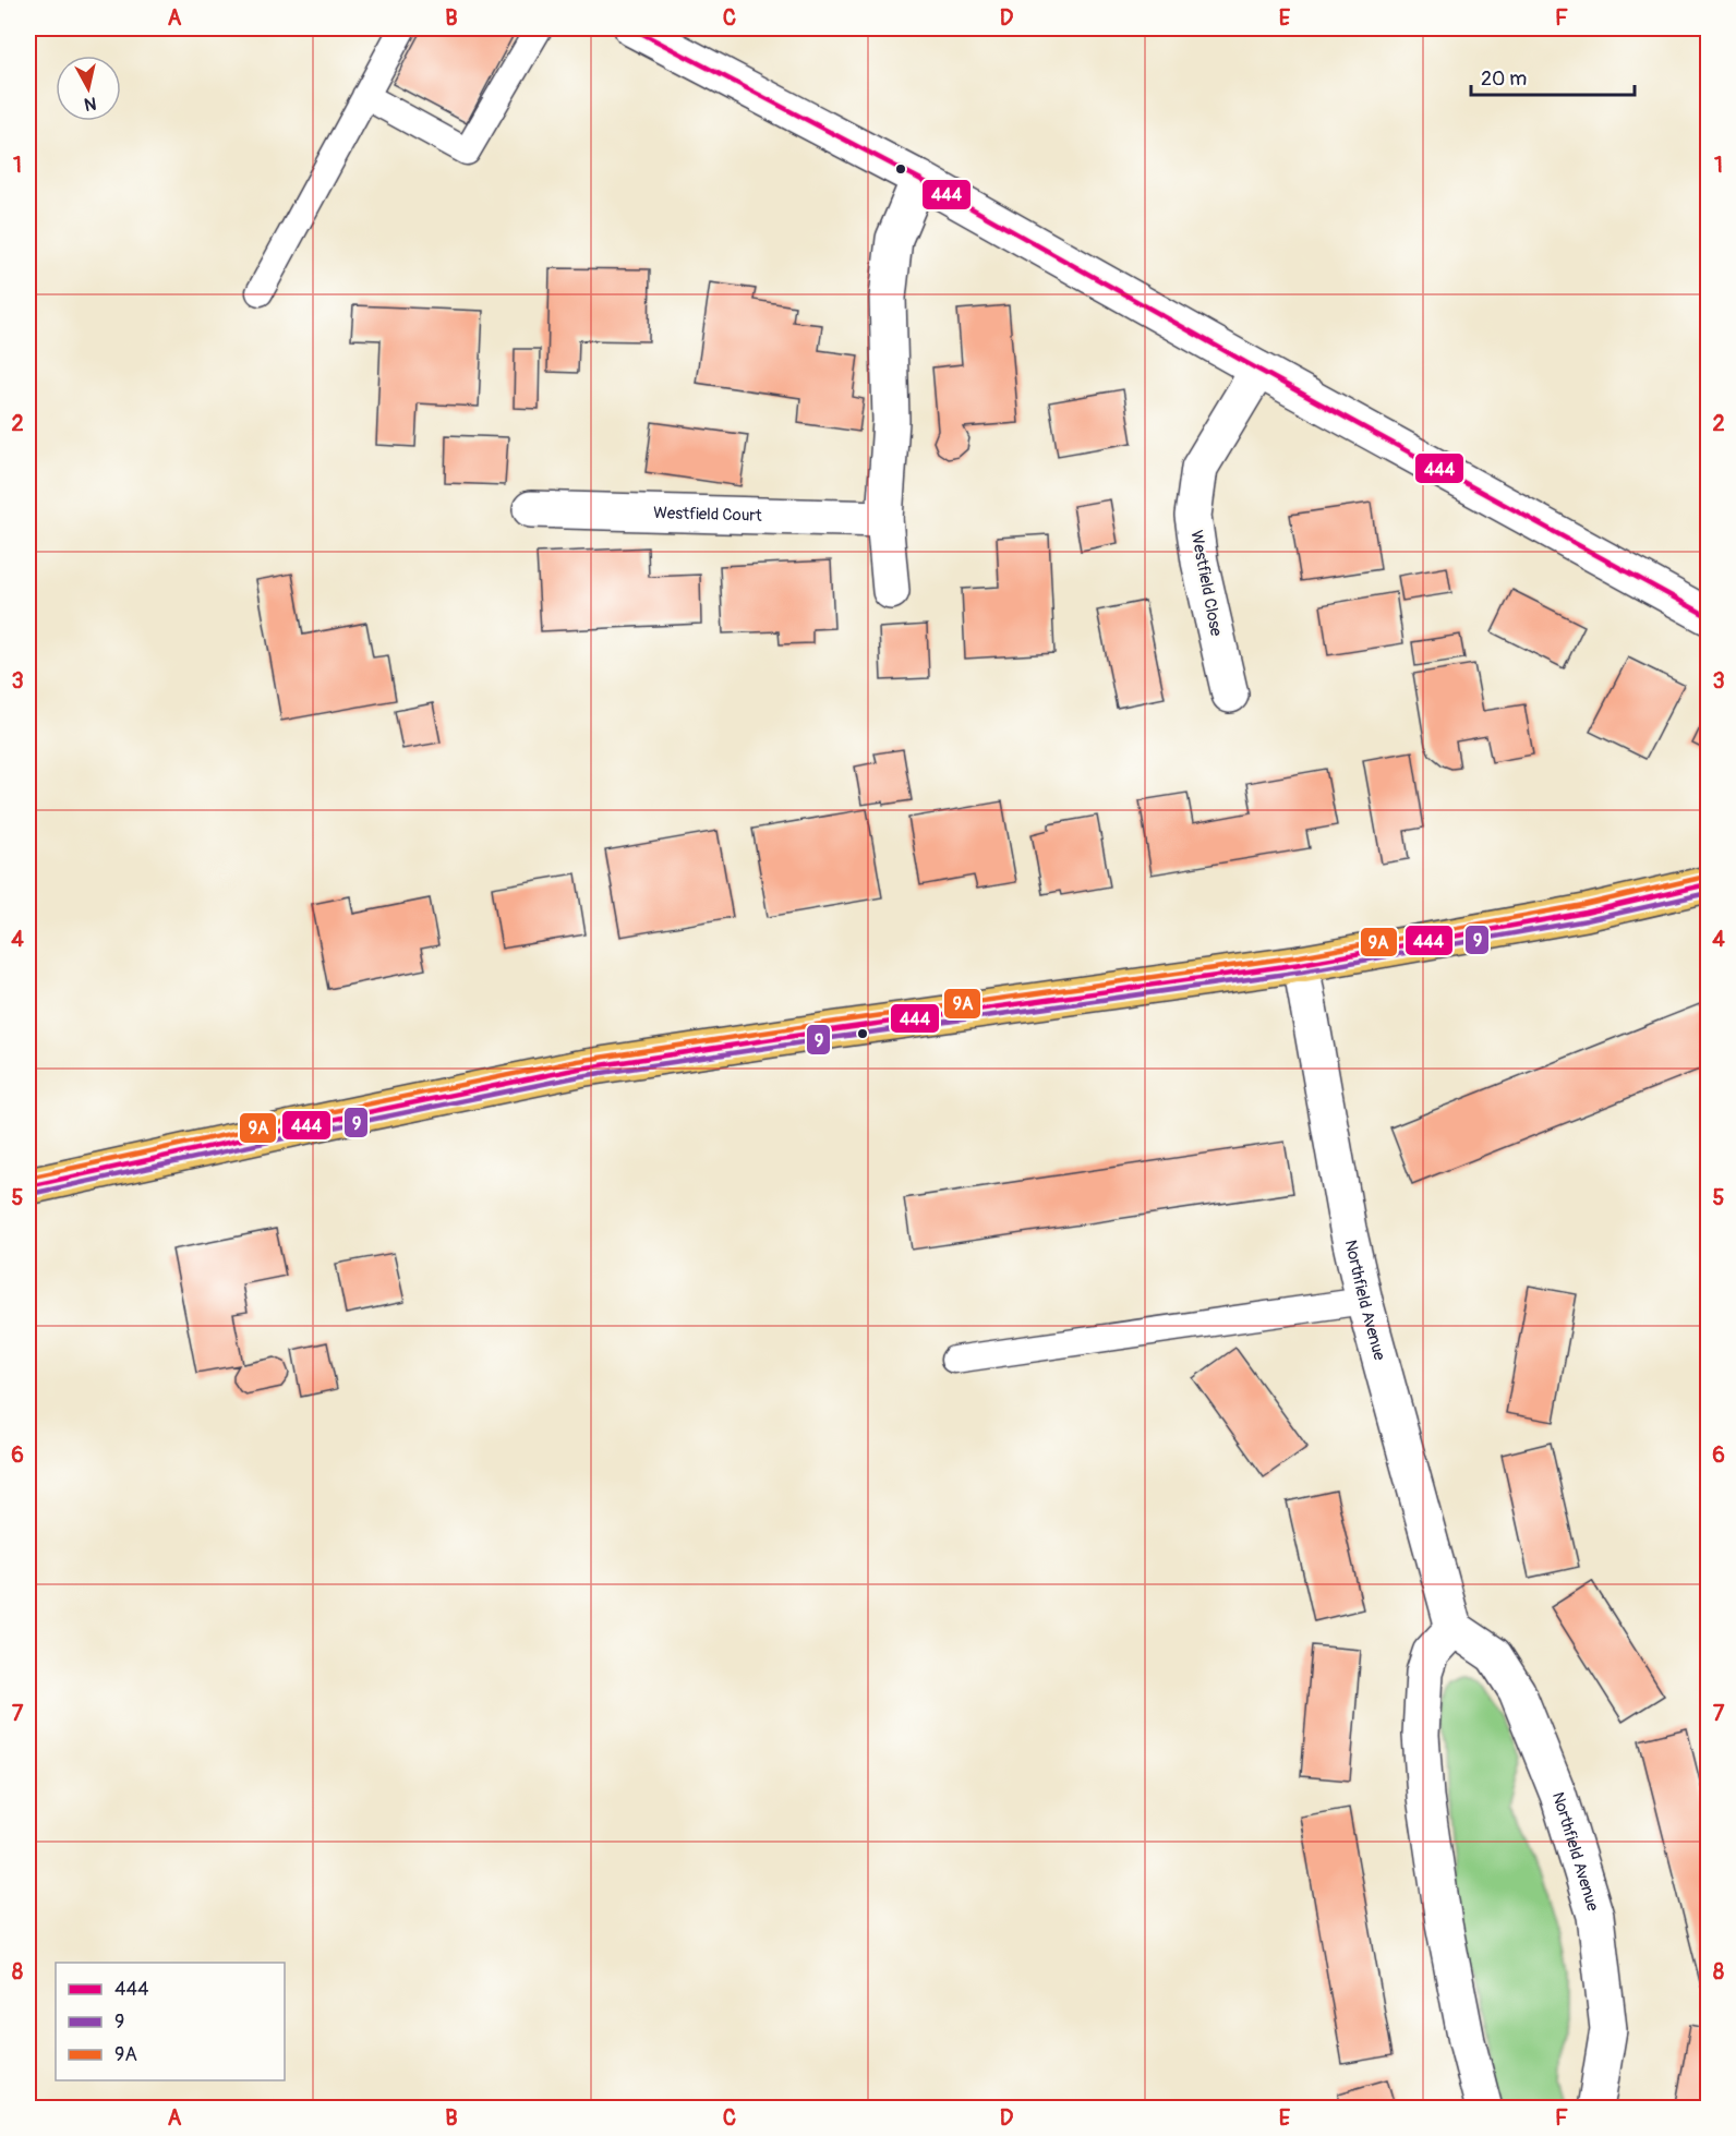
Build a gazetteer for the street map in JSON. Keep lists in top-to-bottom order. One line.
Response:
{"streets":{"street":["Westfield Court","Westfield Close","Northfield Avenue"]},"lines":["transit line 444","transit line 9A","transit line 9"],"legend":["444","9","9A"],"scale_bar":"20 m","north":"bottom","grid":{"columns":["A","B","C","D","E","F"],"rows":["1","2","3","4","5","6","7","8"]}}
